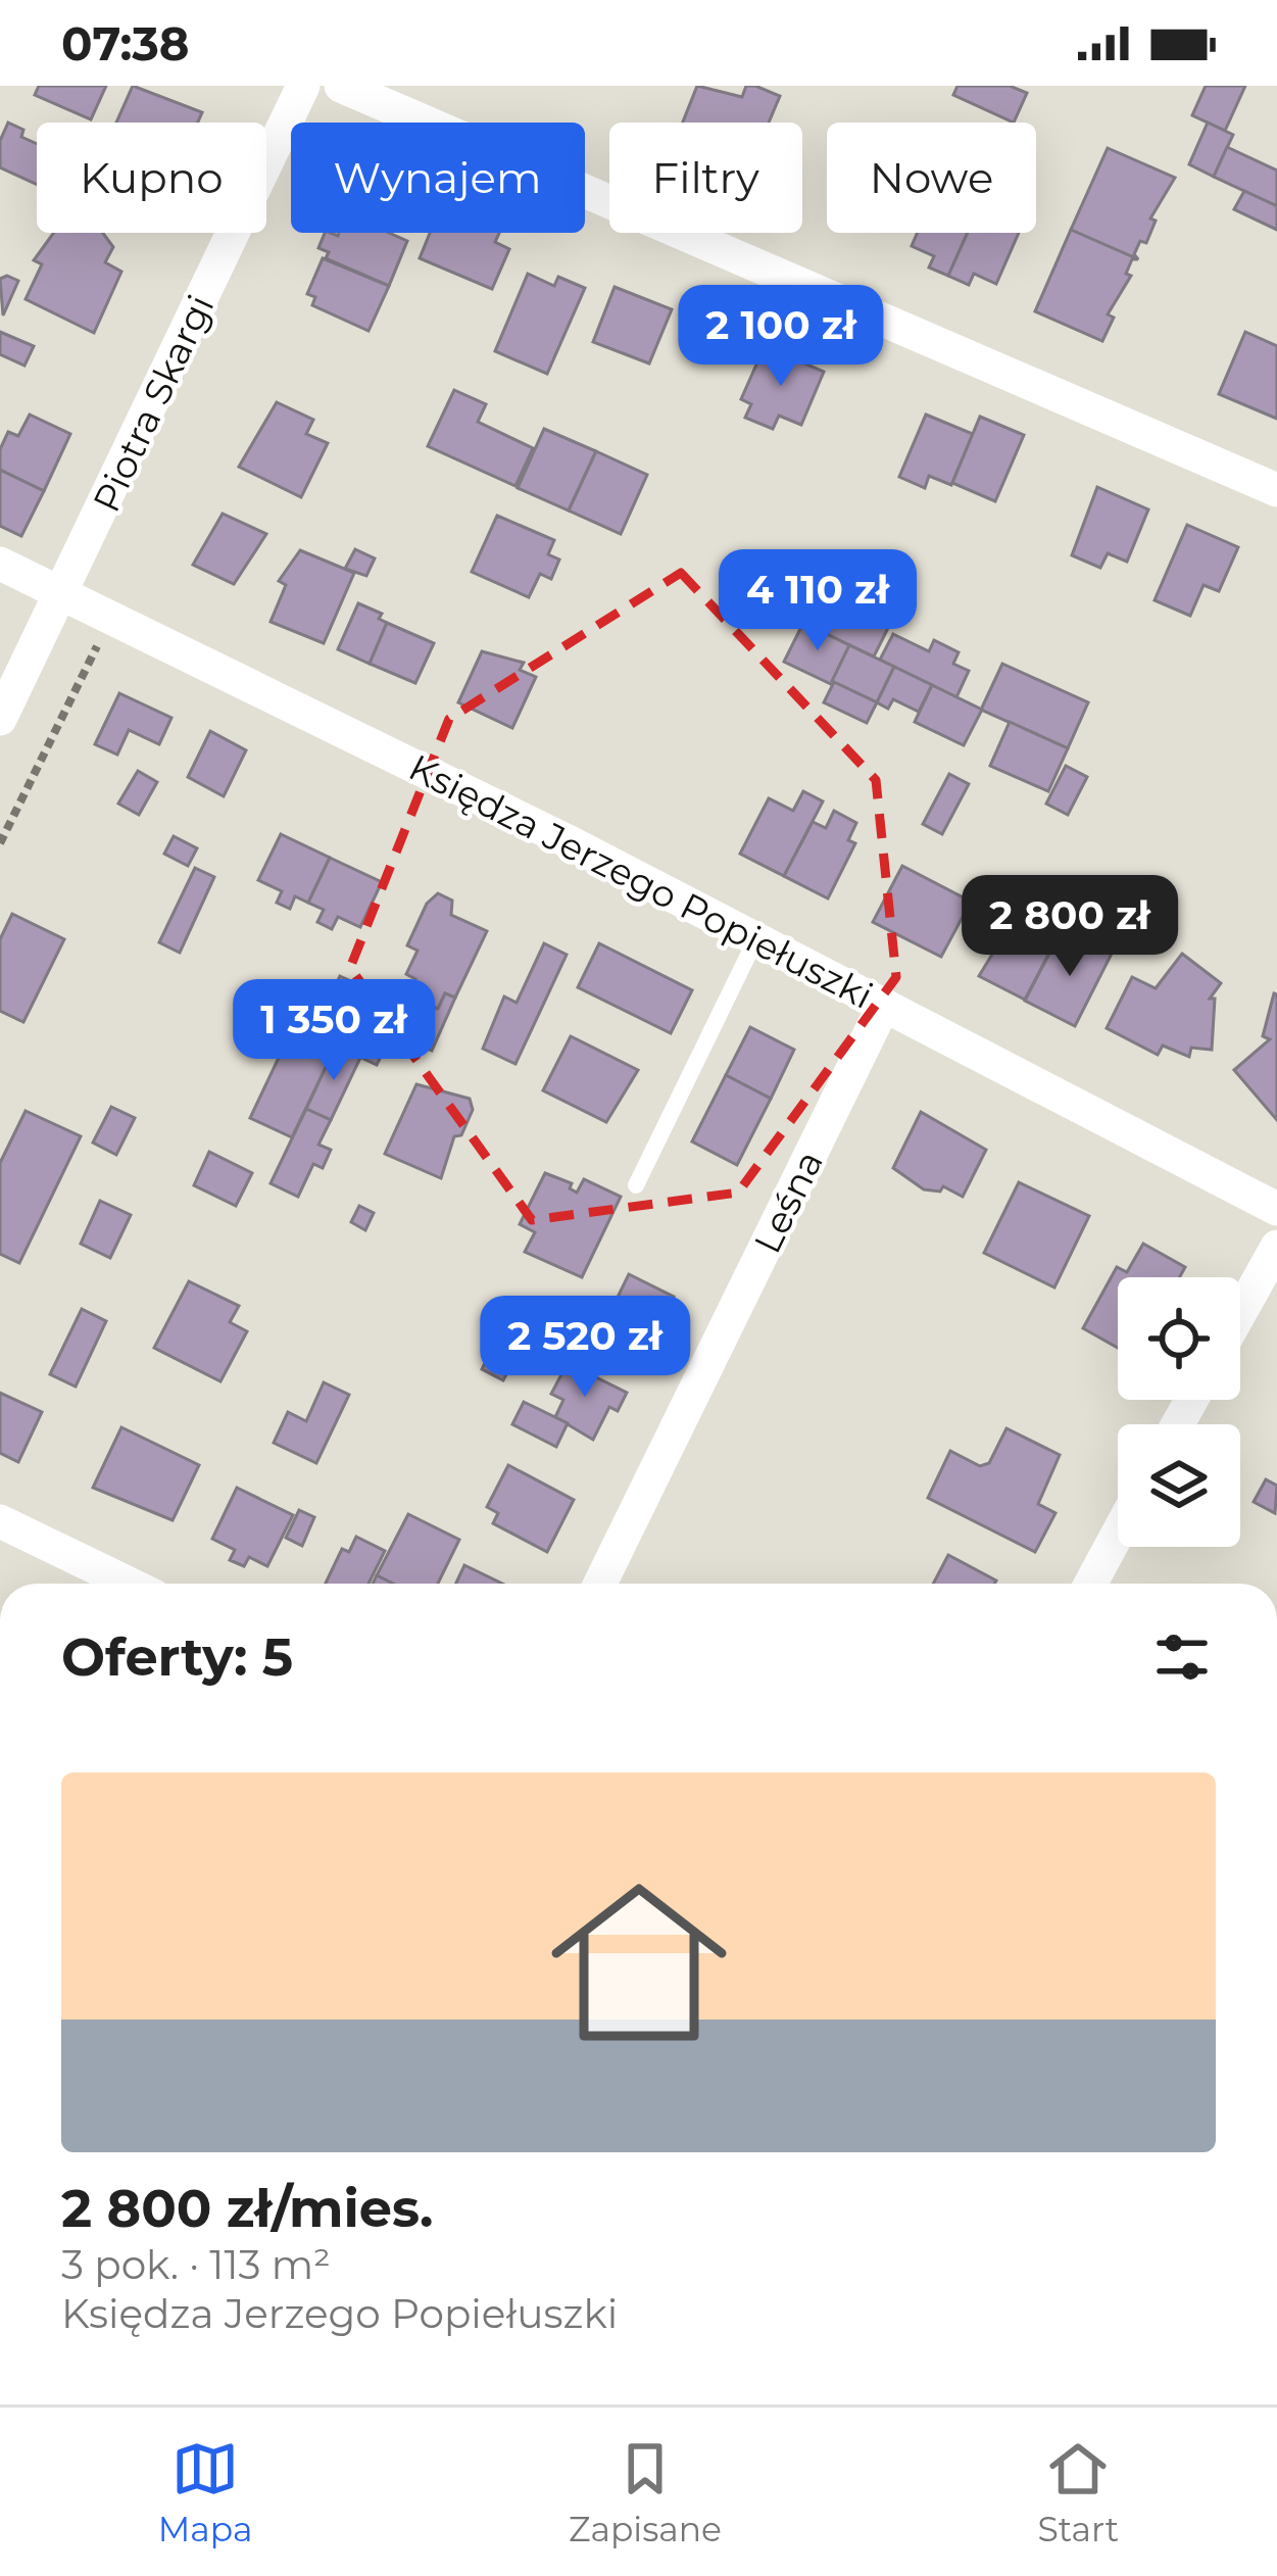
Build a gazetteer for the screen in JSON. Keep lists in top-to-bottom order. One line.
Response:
{"streets":{"street":["Piotra Skargi","Księdza Jerzego Popiełuszki","Leśna"]},"crossings":[["Piotra Skargi","Księdza Jerzego Popiełuszki"],["Księdza Jerzego Popiełuszki","Leśna"]],"page":{"status":"07:38","chip":["Kupno","Wynajem","Filtry","Nowe"],"price":["2 100 zł","4 110 zł","2 800 zł","1 350 zł","2 520 zł"],"heading":"Oferty: 5","list":[{"name":"2 800 zł/mies.","note":"3 pok. · 113 m² · Księdza Jerzego Popiełuszki"}],"tabs":["Mapa","Zapisane","Start"]}}
